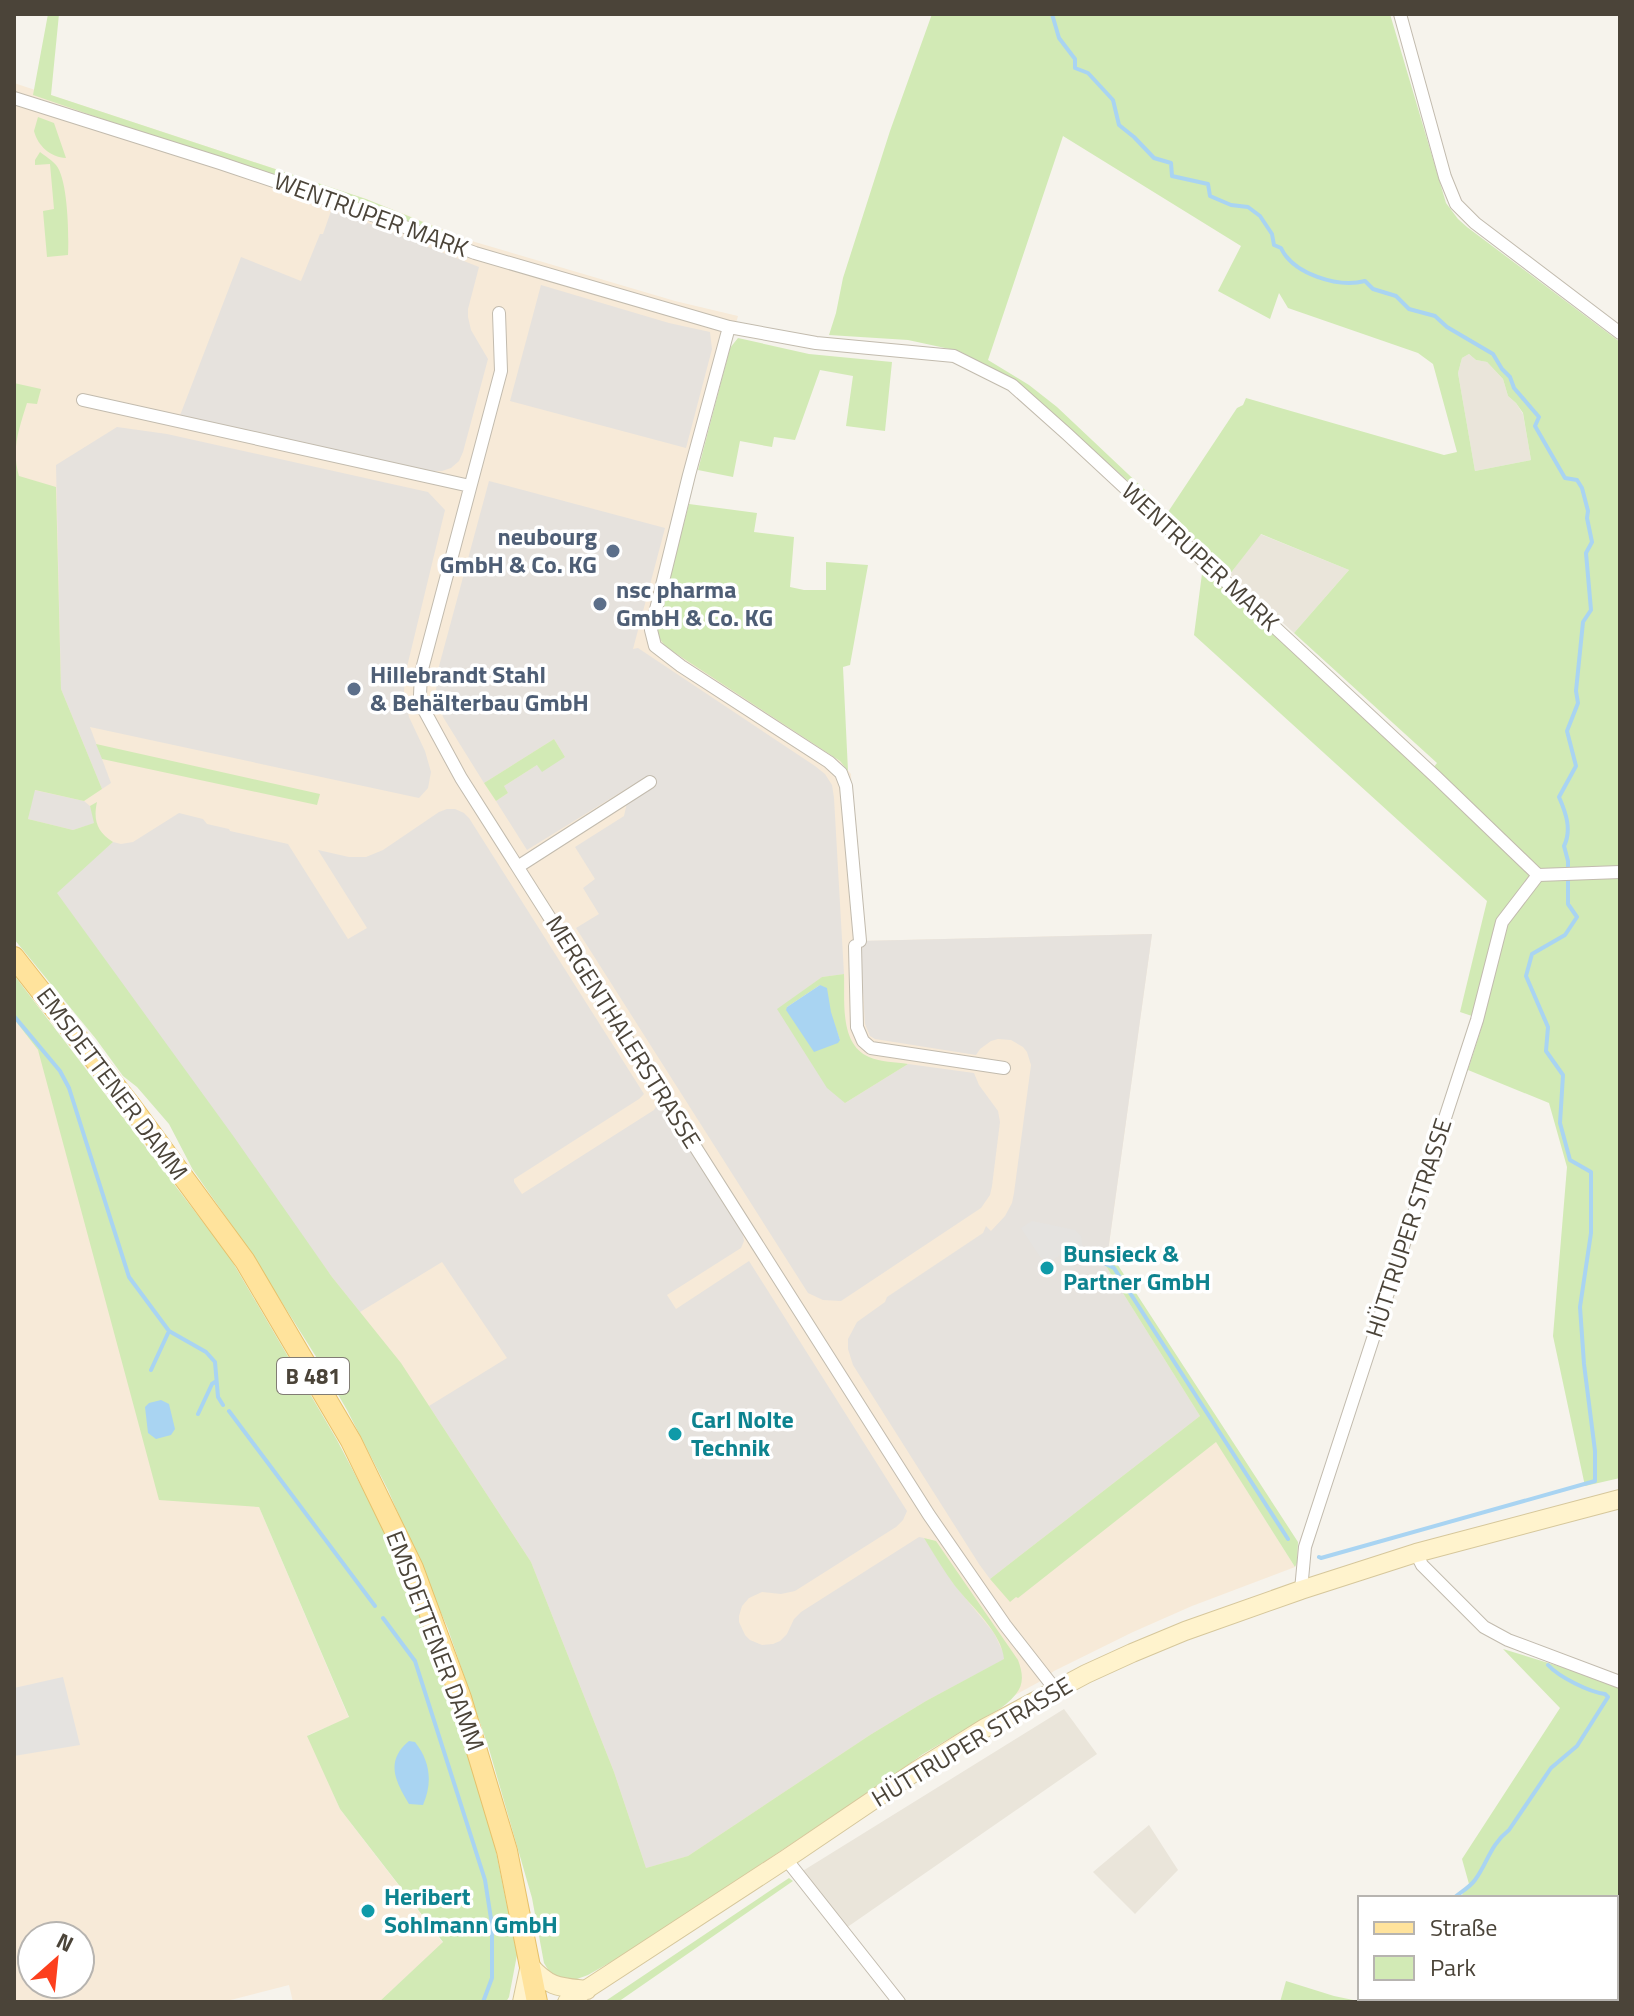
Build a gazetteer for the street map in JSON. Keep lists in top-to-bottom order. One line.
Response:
{"streets":{"main road":["EMSDETTENER DAMM","HÜTTRUPER STRASSE","B 481"],"street":["WENTRUPER MARK","MERGENTHALERSTRASSE"]},"crossings":[["WENTRUPER MARK","HÜTTRUPER STRASSE"],["MERGENTHALERSTRASSE","HÜTTRUPER STRASSE"]],"places":["neubourg GmbH & Co. KG","nsc pharma GmbH & Co. KG","Hillebrandt Stahl & Behälterbau GmbH","Bunsieck & Partner GmbH","Carl Nolte Technik","Heribert Sohlmann GmbH"],"legend":["Straße","Park"],"north":"top right"}
